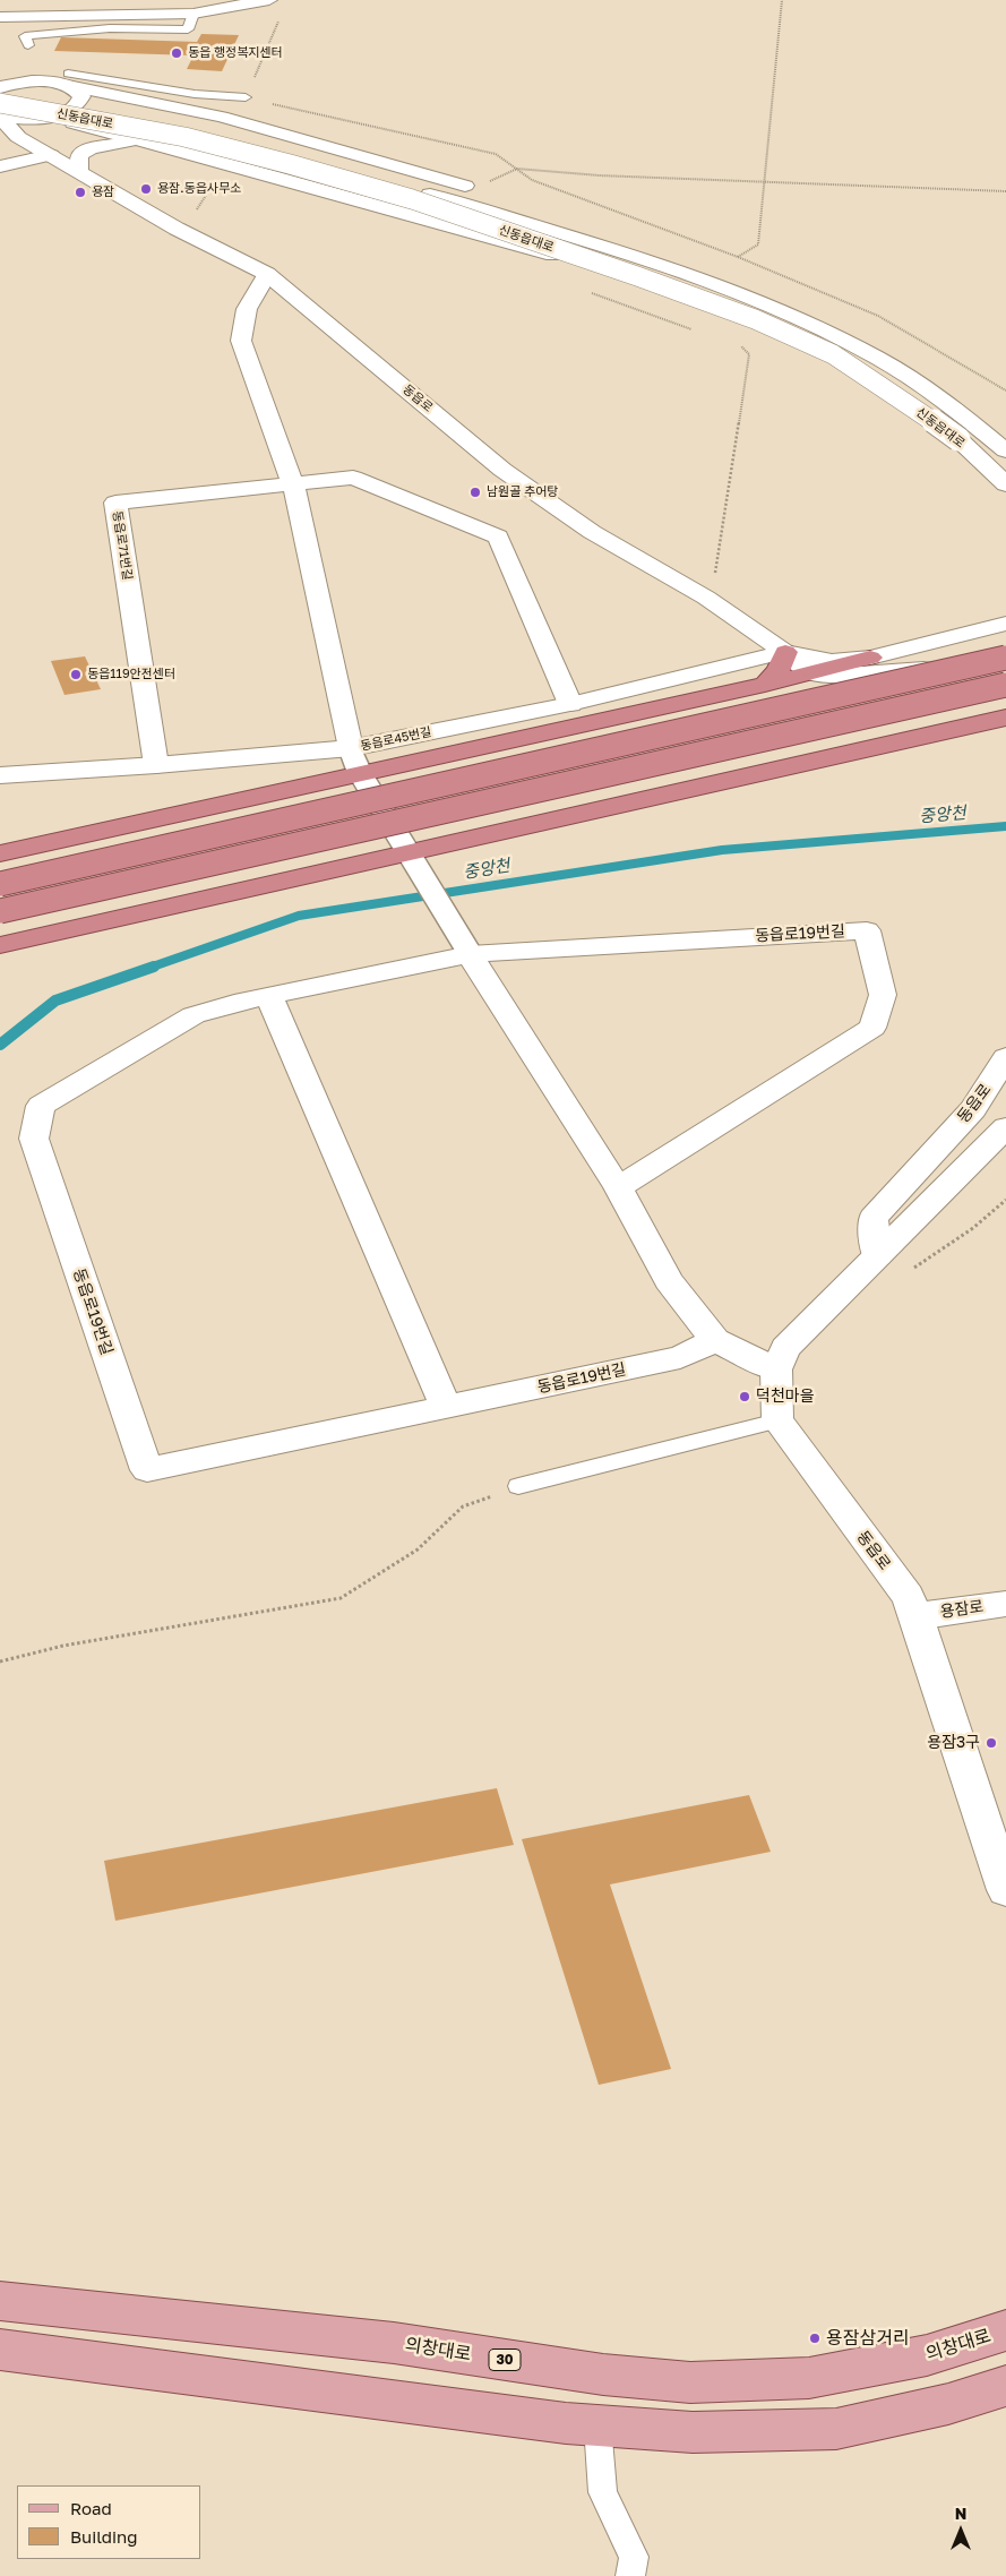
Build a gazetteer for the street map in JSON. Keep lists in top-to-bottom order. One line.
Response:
{"streets":{"main road":["의창대로","30"],"street":["신동읍대로","동읍로","동읍로71번길","동읍로45번길","동읍로19번길","용잠로"]},"crossings":[["동읍로","동읍로45번길"],["동읍로","용잠로"],["동읍로71번길","동읍로45번길"]],"water":["중앙천"],"places":["동읍 행정복지센터","용잠.동읍사무소","용잠","남원골 추어탕","동읍119안전센터","덕천마을","용잠3구","용잠삼거리"],"legend":["Road","Building"],"north":"top"}
